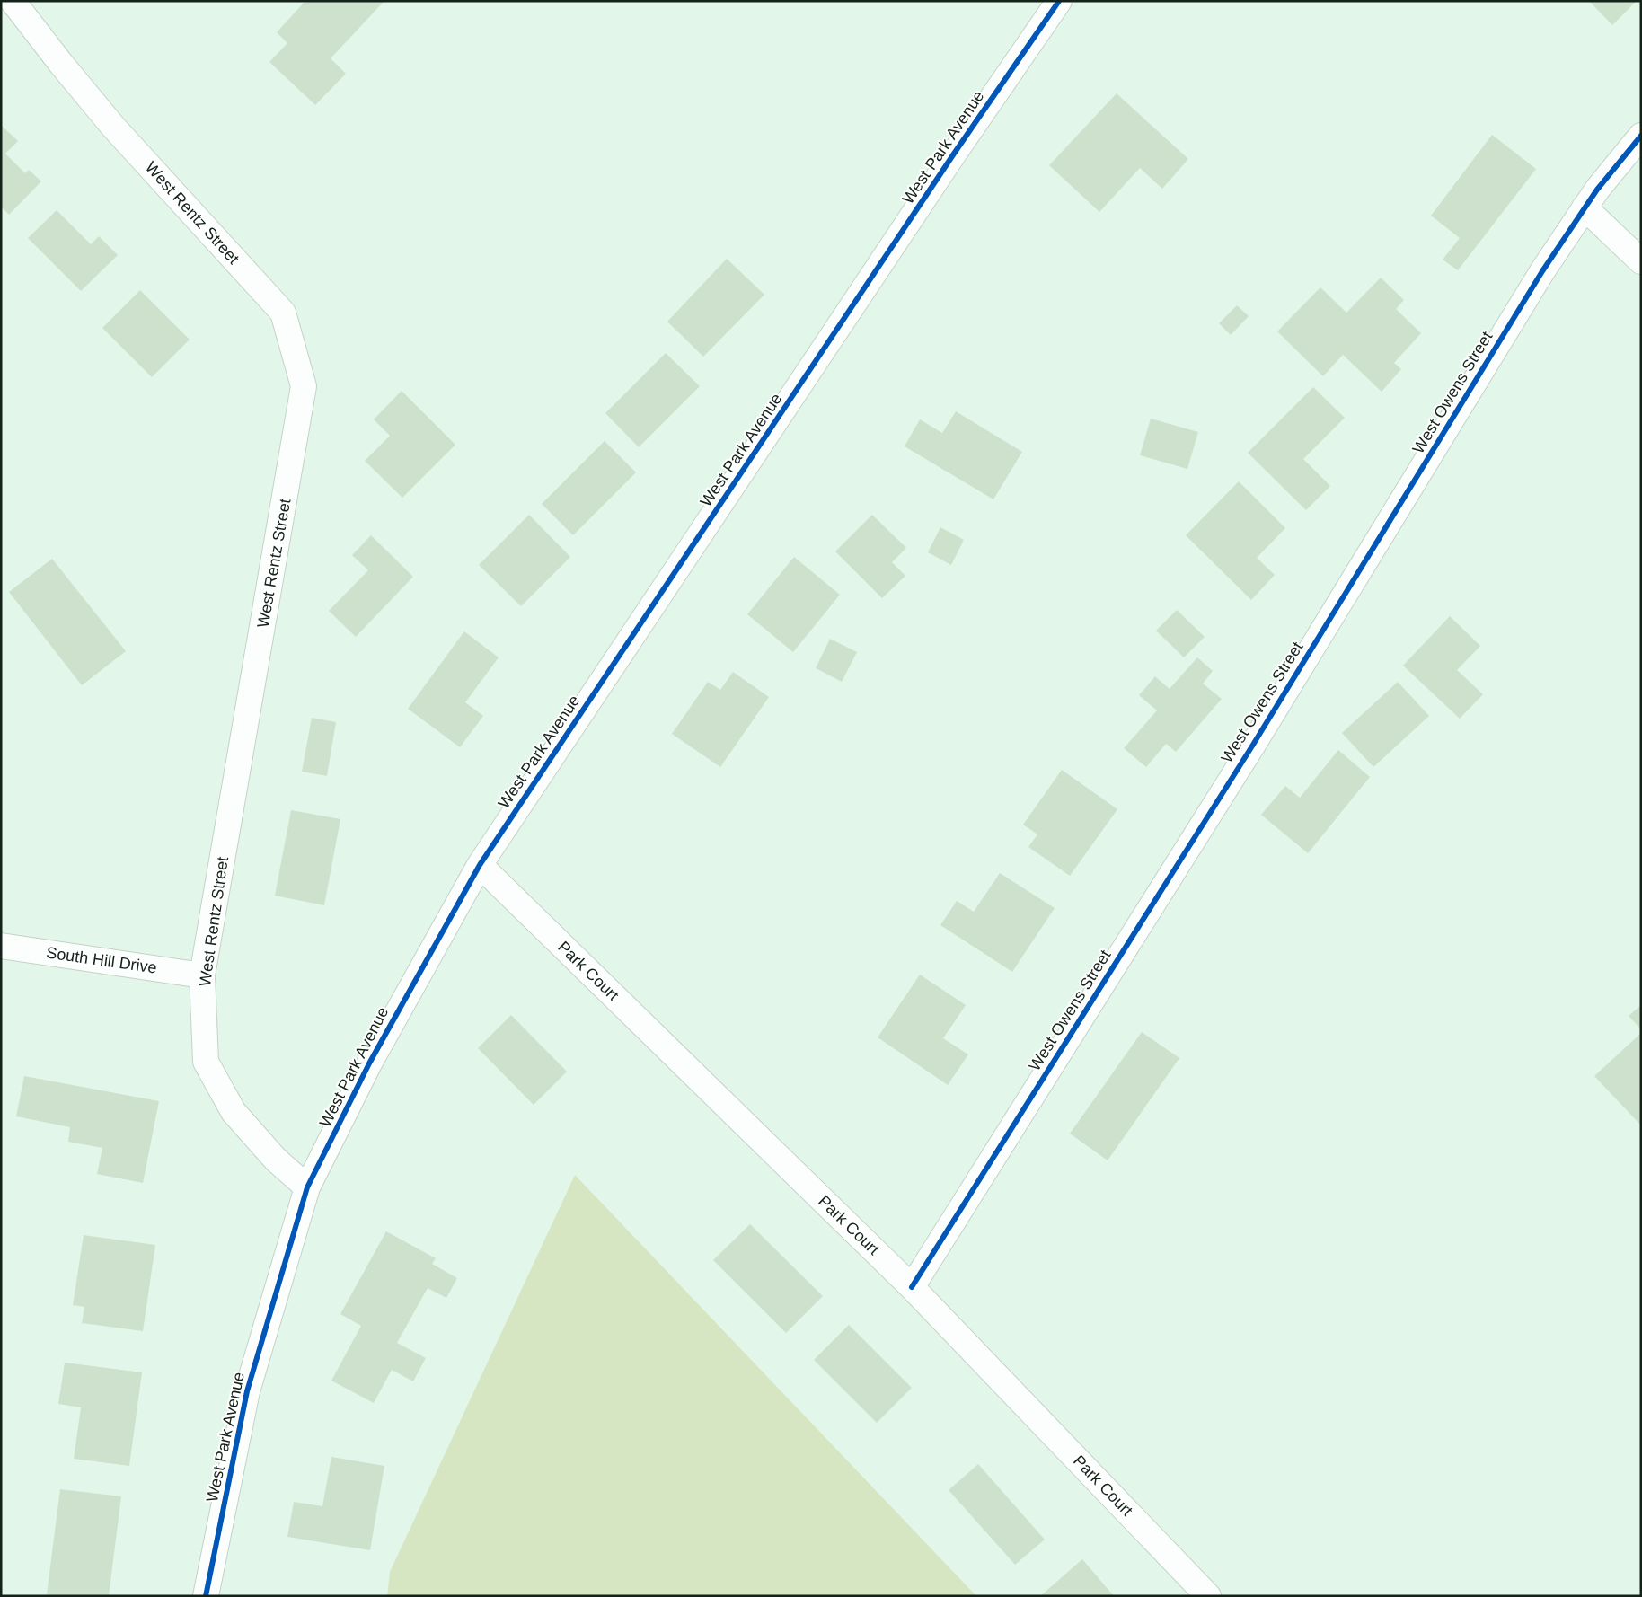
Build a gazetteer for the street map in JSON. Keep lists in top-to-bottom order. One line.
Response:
{"streets":{"street":["West Park Avenue","West Rentz Street","West Owens Street","South Hill Drive","Park Court"]},"crossings":[["West Park Avenue","West Rentz Street"],["West Park Avenue","Park Court"],["West Rentz Street","South Hill Drive"],["West Owens Street","Park Court"]]}
